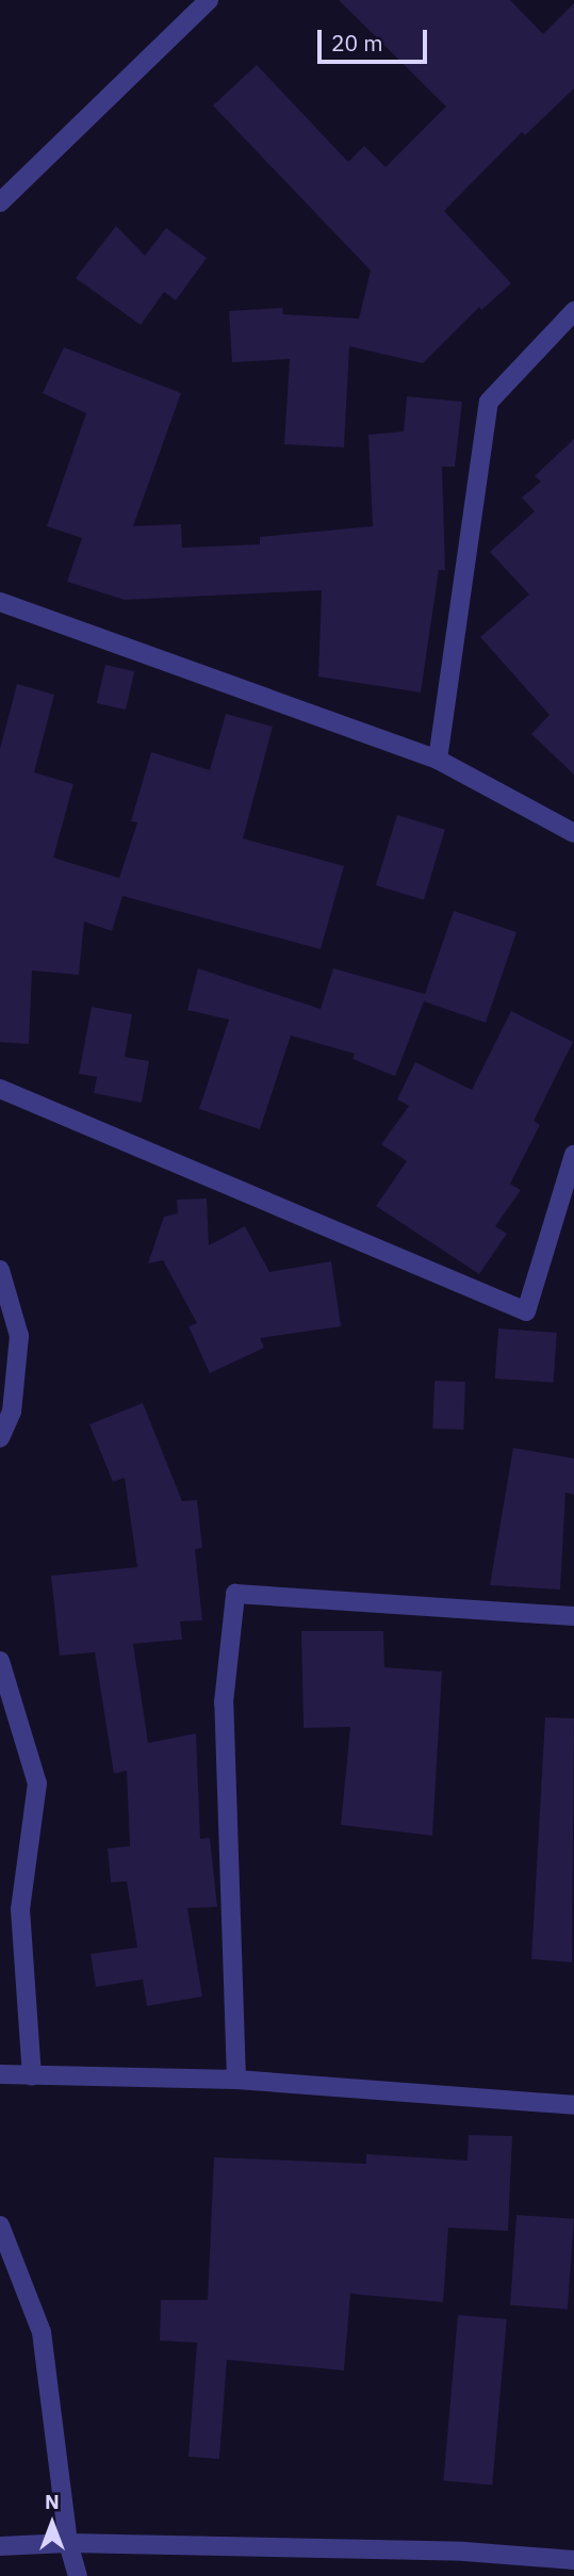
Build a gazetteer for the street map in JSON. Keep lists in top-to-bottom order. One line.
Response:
{"scale_bar":"20 m","north":"top"}
